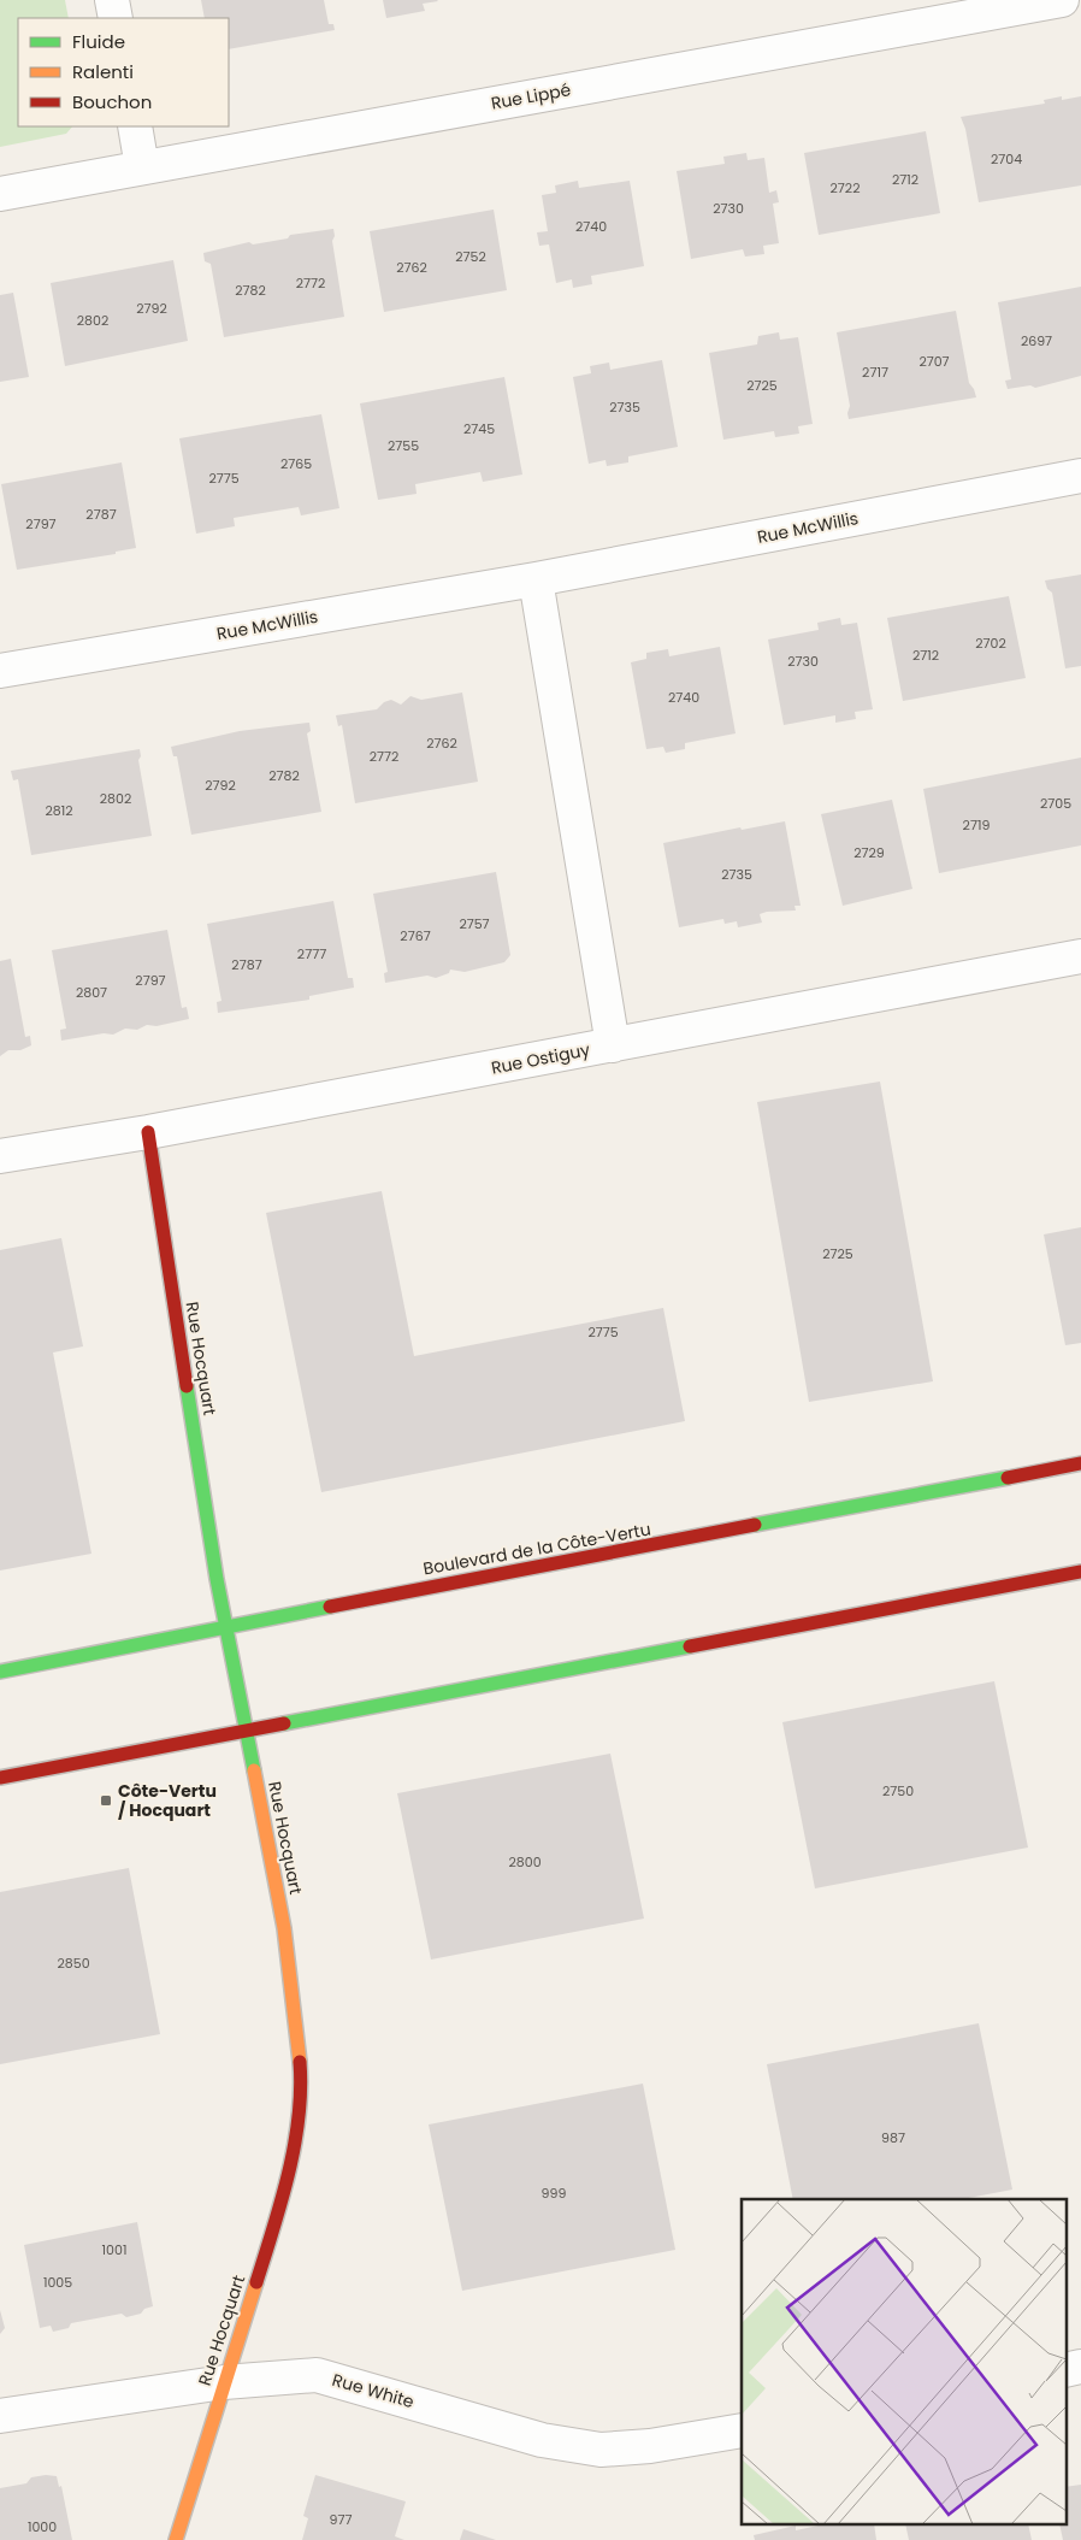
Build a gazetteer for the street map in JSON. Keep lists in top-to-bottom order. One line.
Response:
{"streets":{"main road":["Rue Hocquart","Boulevard de la Côte-Vertu"],"street":["Rue Lippé","Rue McWillis","Rue Ostiguy","Rue White"]},"crossings":[["Rue Ostiguy","Rue Hocquart"],["Rue Hocquart","Boulevard de la Côte-Vertu"],["Rue Hocquart","Rue White"]],"places":{"transit":["Côte-Vertu / Hocquart"]},"house_numbers":["2704","2712","2722","2730","2740","2752","2762","2772","2782","2792","2802","2697","2707","2717","2725","2735","2745","2755","2765","2775","2787","2797","2702","2712","2730","2740","2762","2772","2782","2792","2802","2705","2812","2719","2729","2735","2757","2767","2777","2787","2797","2807","2725","2775","2750","2800","2850","987","999","1001","1005","977","1000"],"legend":["Fluide","Ralenti","Bouchon"]}
